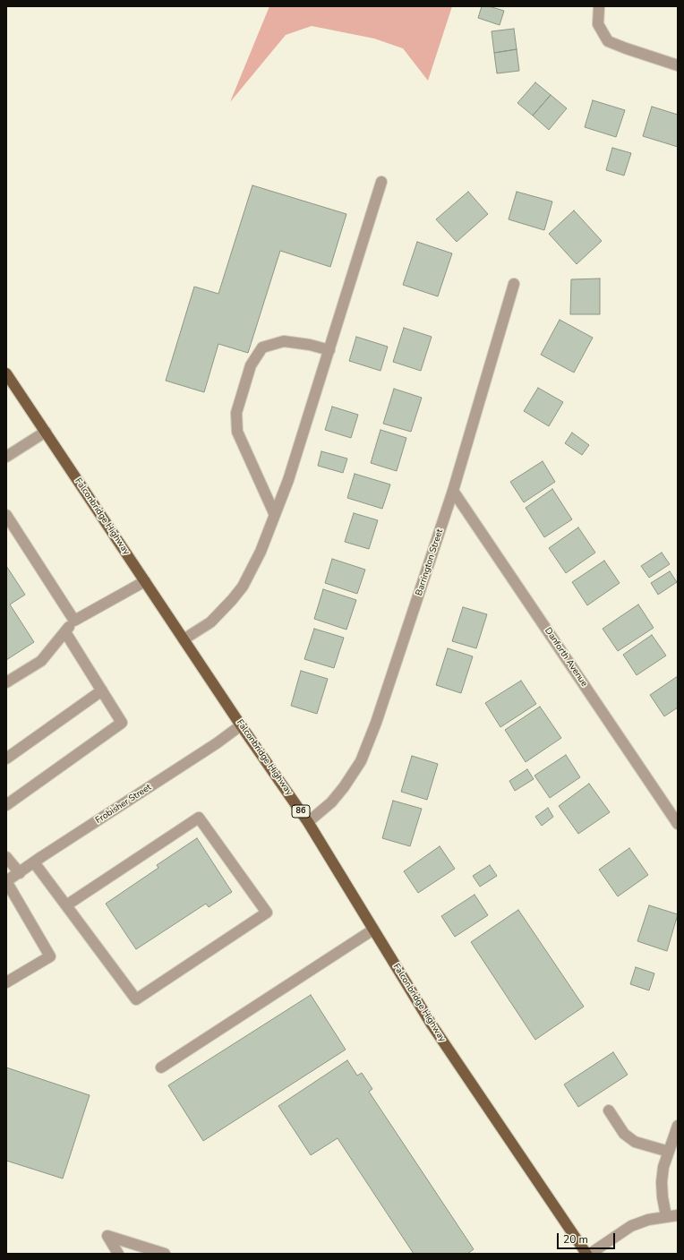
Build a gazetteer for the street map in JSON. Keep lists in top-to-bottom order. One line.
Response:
{"streets":{"main road":["Falconbridge Highway","86"],"street":["Barrington Street","Danforth Avenue","Frobisher Street"]},"crossings":[["Falconbridge Highway","Barrington Street"],["Falconbridge Highway","Frobisher Street"],["Barrington Street","Danforth Avenue"]],"scale_bar":"20 m"}
